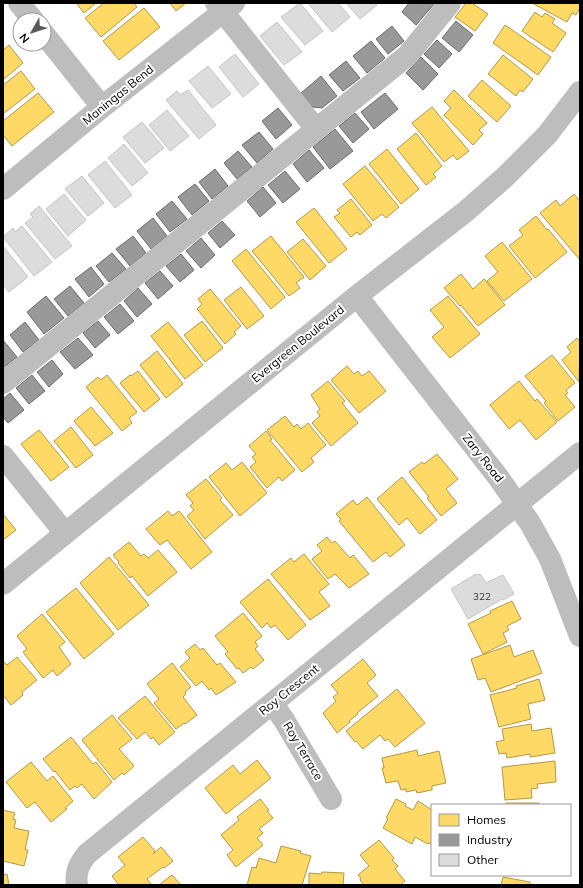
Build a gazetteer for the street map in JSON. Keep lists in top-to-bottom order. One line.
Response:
{"streets":{"street":["Maningas Bend","Evergreen Boulevard","Zary Road","Roy Crescent","Roy Terrace"]},"crossings":[["Evergreen Boulevard","Zary Road"],["Zary Road","Roy Crescent"],["Roy Crescent","Roy Terrace"]],"house_numbers":["322"],"legend":["Homes","Industry","Other"],"north":"bottom left"}
